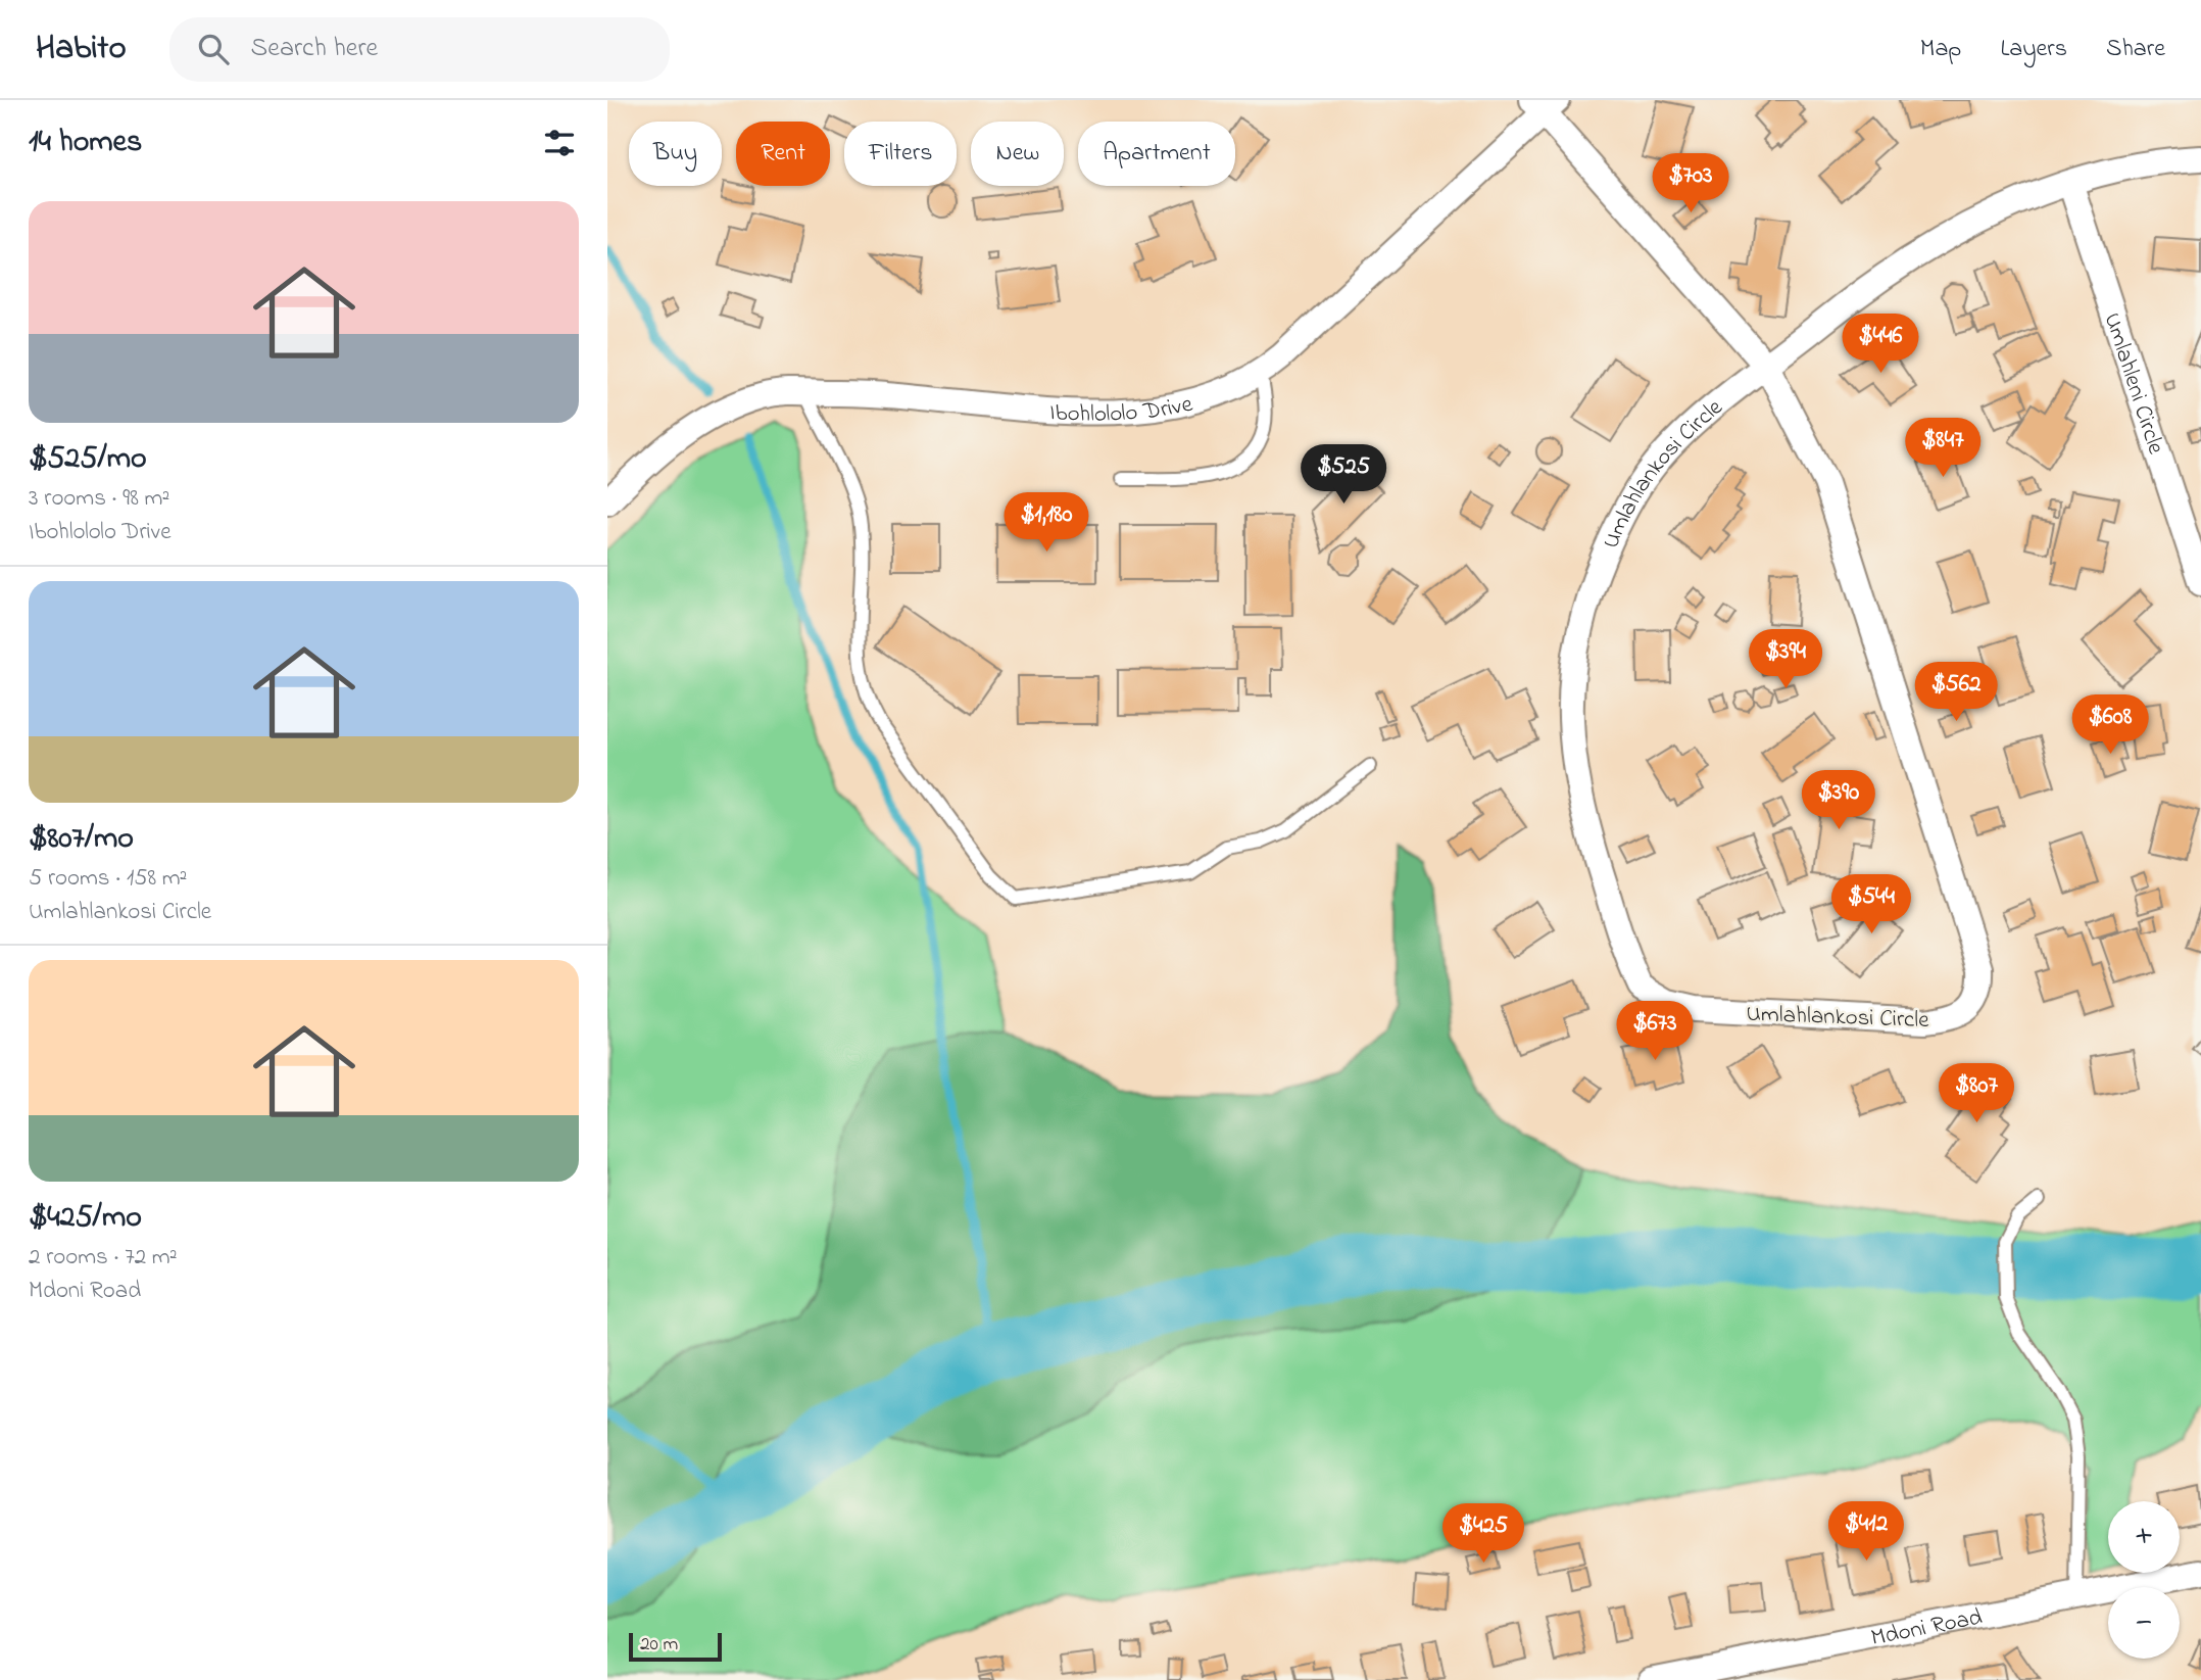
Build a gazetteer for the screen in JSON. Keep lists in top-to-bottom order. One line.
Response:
{"streets":{"street":["Umlahleni Circle","Ibohlololo Drive","Umlahlankosi Circle","Mdoni Road"]},"crossings":[["Ibohlololo Drive","Umlahlankosi Circle"]],"scale_bar":"20 m","page":{"header":"Habito","search":"Search here","nav":["Map","Layers","Share"],"heading":"14 homes","chip":["Buy","Rent","Filters","New","Apartment"],"price":["$703","$446","$847","$525","$1,180","$394","$562","$608","$390","$544","$673","$807","$412","$425"],"list":[{"name":"$525/mo","note":"3 rooms · 98 m² · Ibohlololo Drive"},{"name":"$807/mo","note":"5 rooms · 158 m² · Umlahlankosi Circle"},{"name":"$425/mo","note":"2 rooms · 72 m² · Mdoni Road"}],"map_buttons":["+","−"],"scale":"20 m"}}
